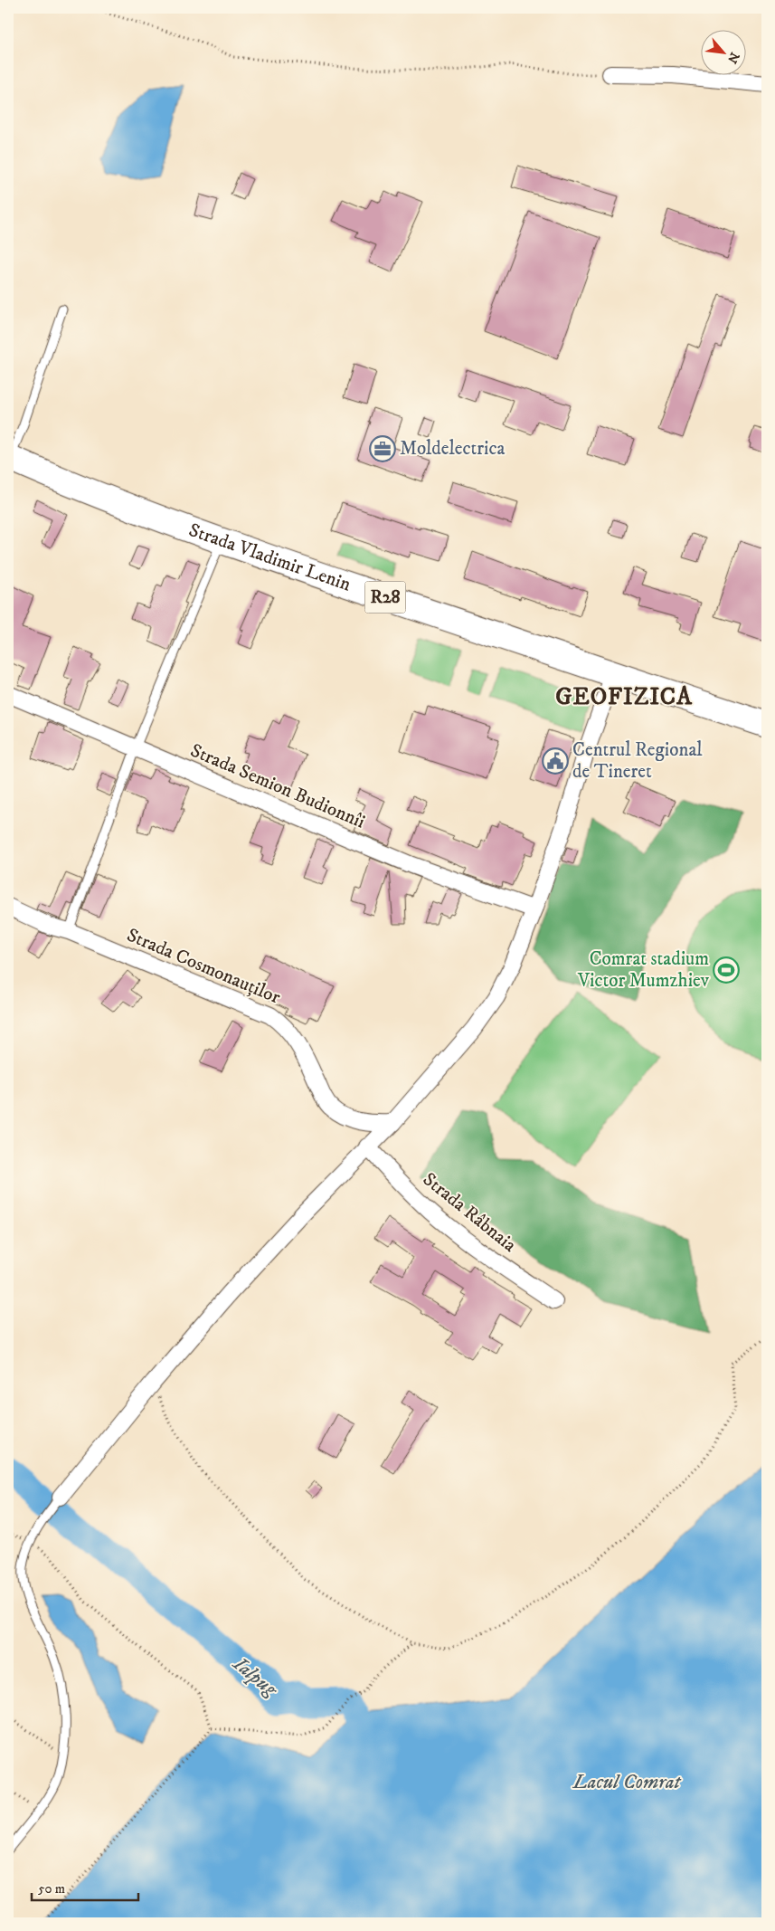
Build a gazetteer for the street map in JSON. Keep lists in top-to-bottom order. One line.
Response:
{"streets":{"main road":["Strada Vladimir Lenin","R28"],"street":["Strada Semion Budionnîi","Strada Cosmonauților","Strada Râbnaia"]},"districts":["GEOFIZICA"],"water":["Ialpug","Lacul Comrat"],"places":{"office":["Moldelectrica"],"public building":["Centrul Regional de Tineret"],"sports":["Comrat stadium Victor Mumzhiev"]},"scale_bar":"50 m","north":"bottom right"}
